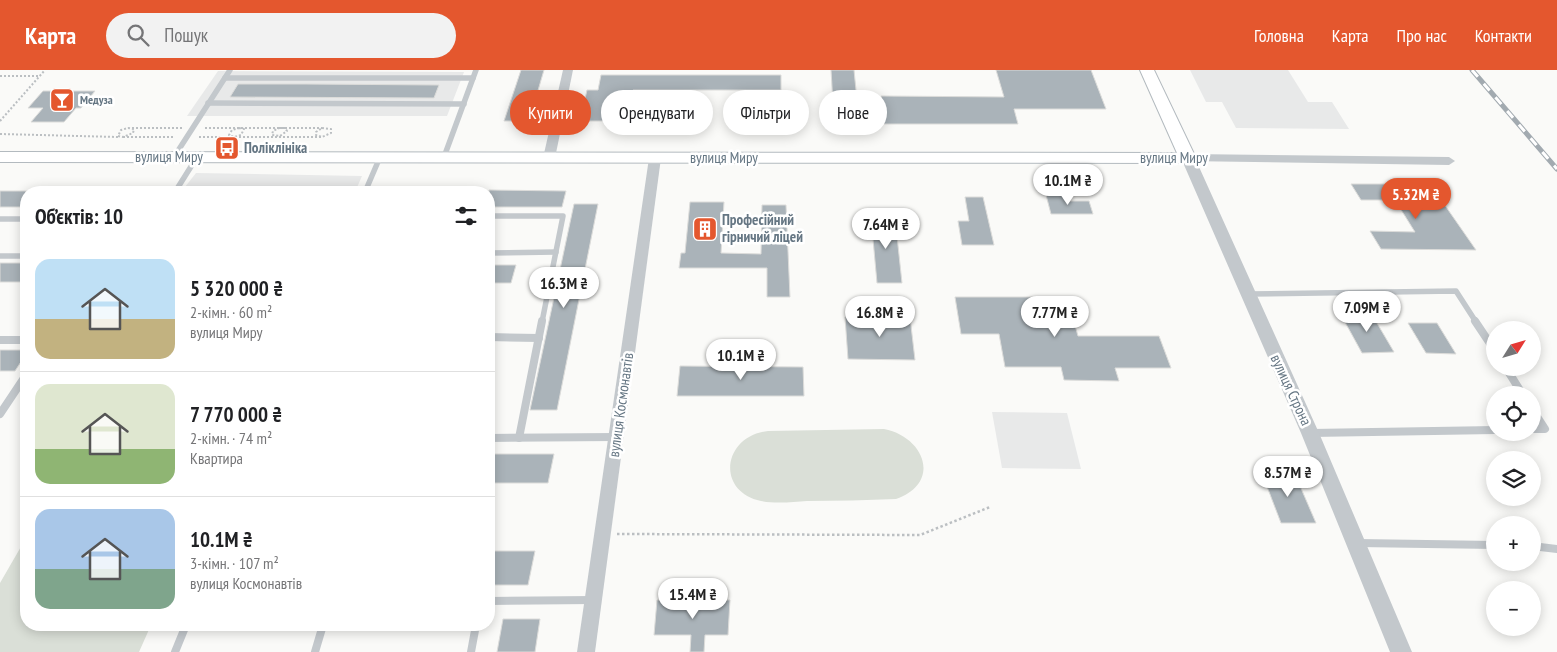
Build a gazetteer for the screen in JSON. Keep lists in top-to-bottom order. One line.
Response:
{"streets":{"main road":["вулиця Миру"],"street":["вулиця Строна","вулиця Космонавтів"]},"crossings":[["вулиця Миру","вулиця Строна"],["вулиця Миру","вулиця Космонавтів"]],"places":{"bar":["Медуза"],"bus stop":["Поліклініка"],"building":["Професійний гірничий ліцей"]},"north":"top right","page":{"header":"Карта","search":"Пошук","nav":["Головна","Карта","Про нас","Контакти"],"chip":["Купити","Орендувати","Фільтри","Нове"],"price":["10.1M ₴","5.32M ₴","7.64M ₴","16.3M ₴","7.09M ₴","16.8M ₴","7.77M ₴","10.1M ₴","8.57M ₴","15.4M ₴"],"heading":"Об’єктів: 10","list":[{"name":"5 320 000 ₴","note":"2-кімн. · 60 m² · вулиця Миру"},{"name":"7 770 000 ₴","note":"2-кімн. · 74 m² · Квартира"},{"name":"10.1M ₴","note":"3-кімн. · 107 m² · вулиця Космонавтів"}],"map_buttons":["+","−"]}}
